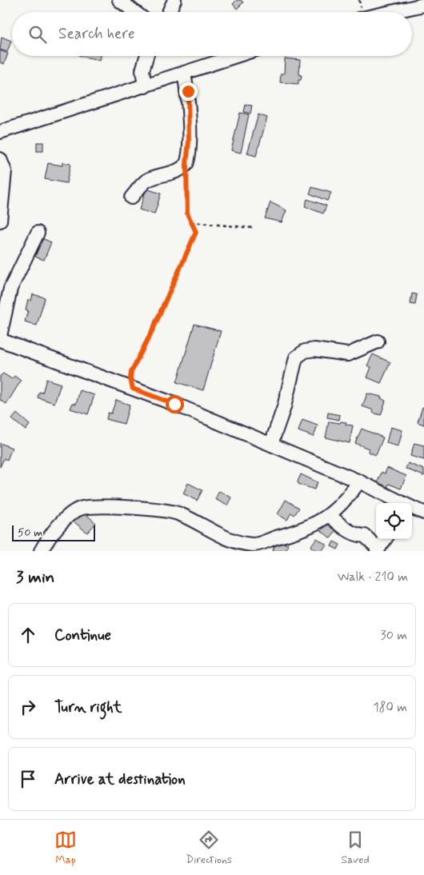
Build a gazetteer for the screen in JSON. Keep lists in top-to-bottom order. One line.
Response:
{"scale_bar":"50 m","page":{"search":"Search here","scale":"50 m","heading":["3 min","Walk · 210 m"],"list":[["Continue","30 m"],["Turn right","180 m"],"Arrive at destination"],"nav":["Map","Directions","Saved"]}}
